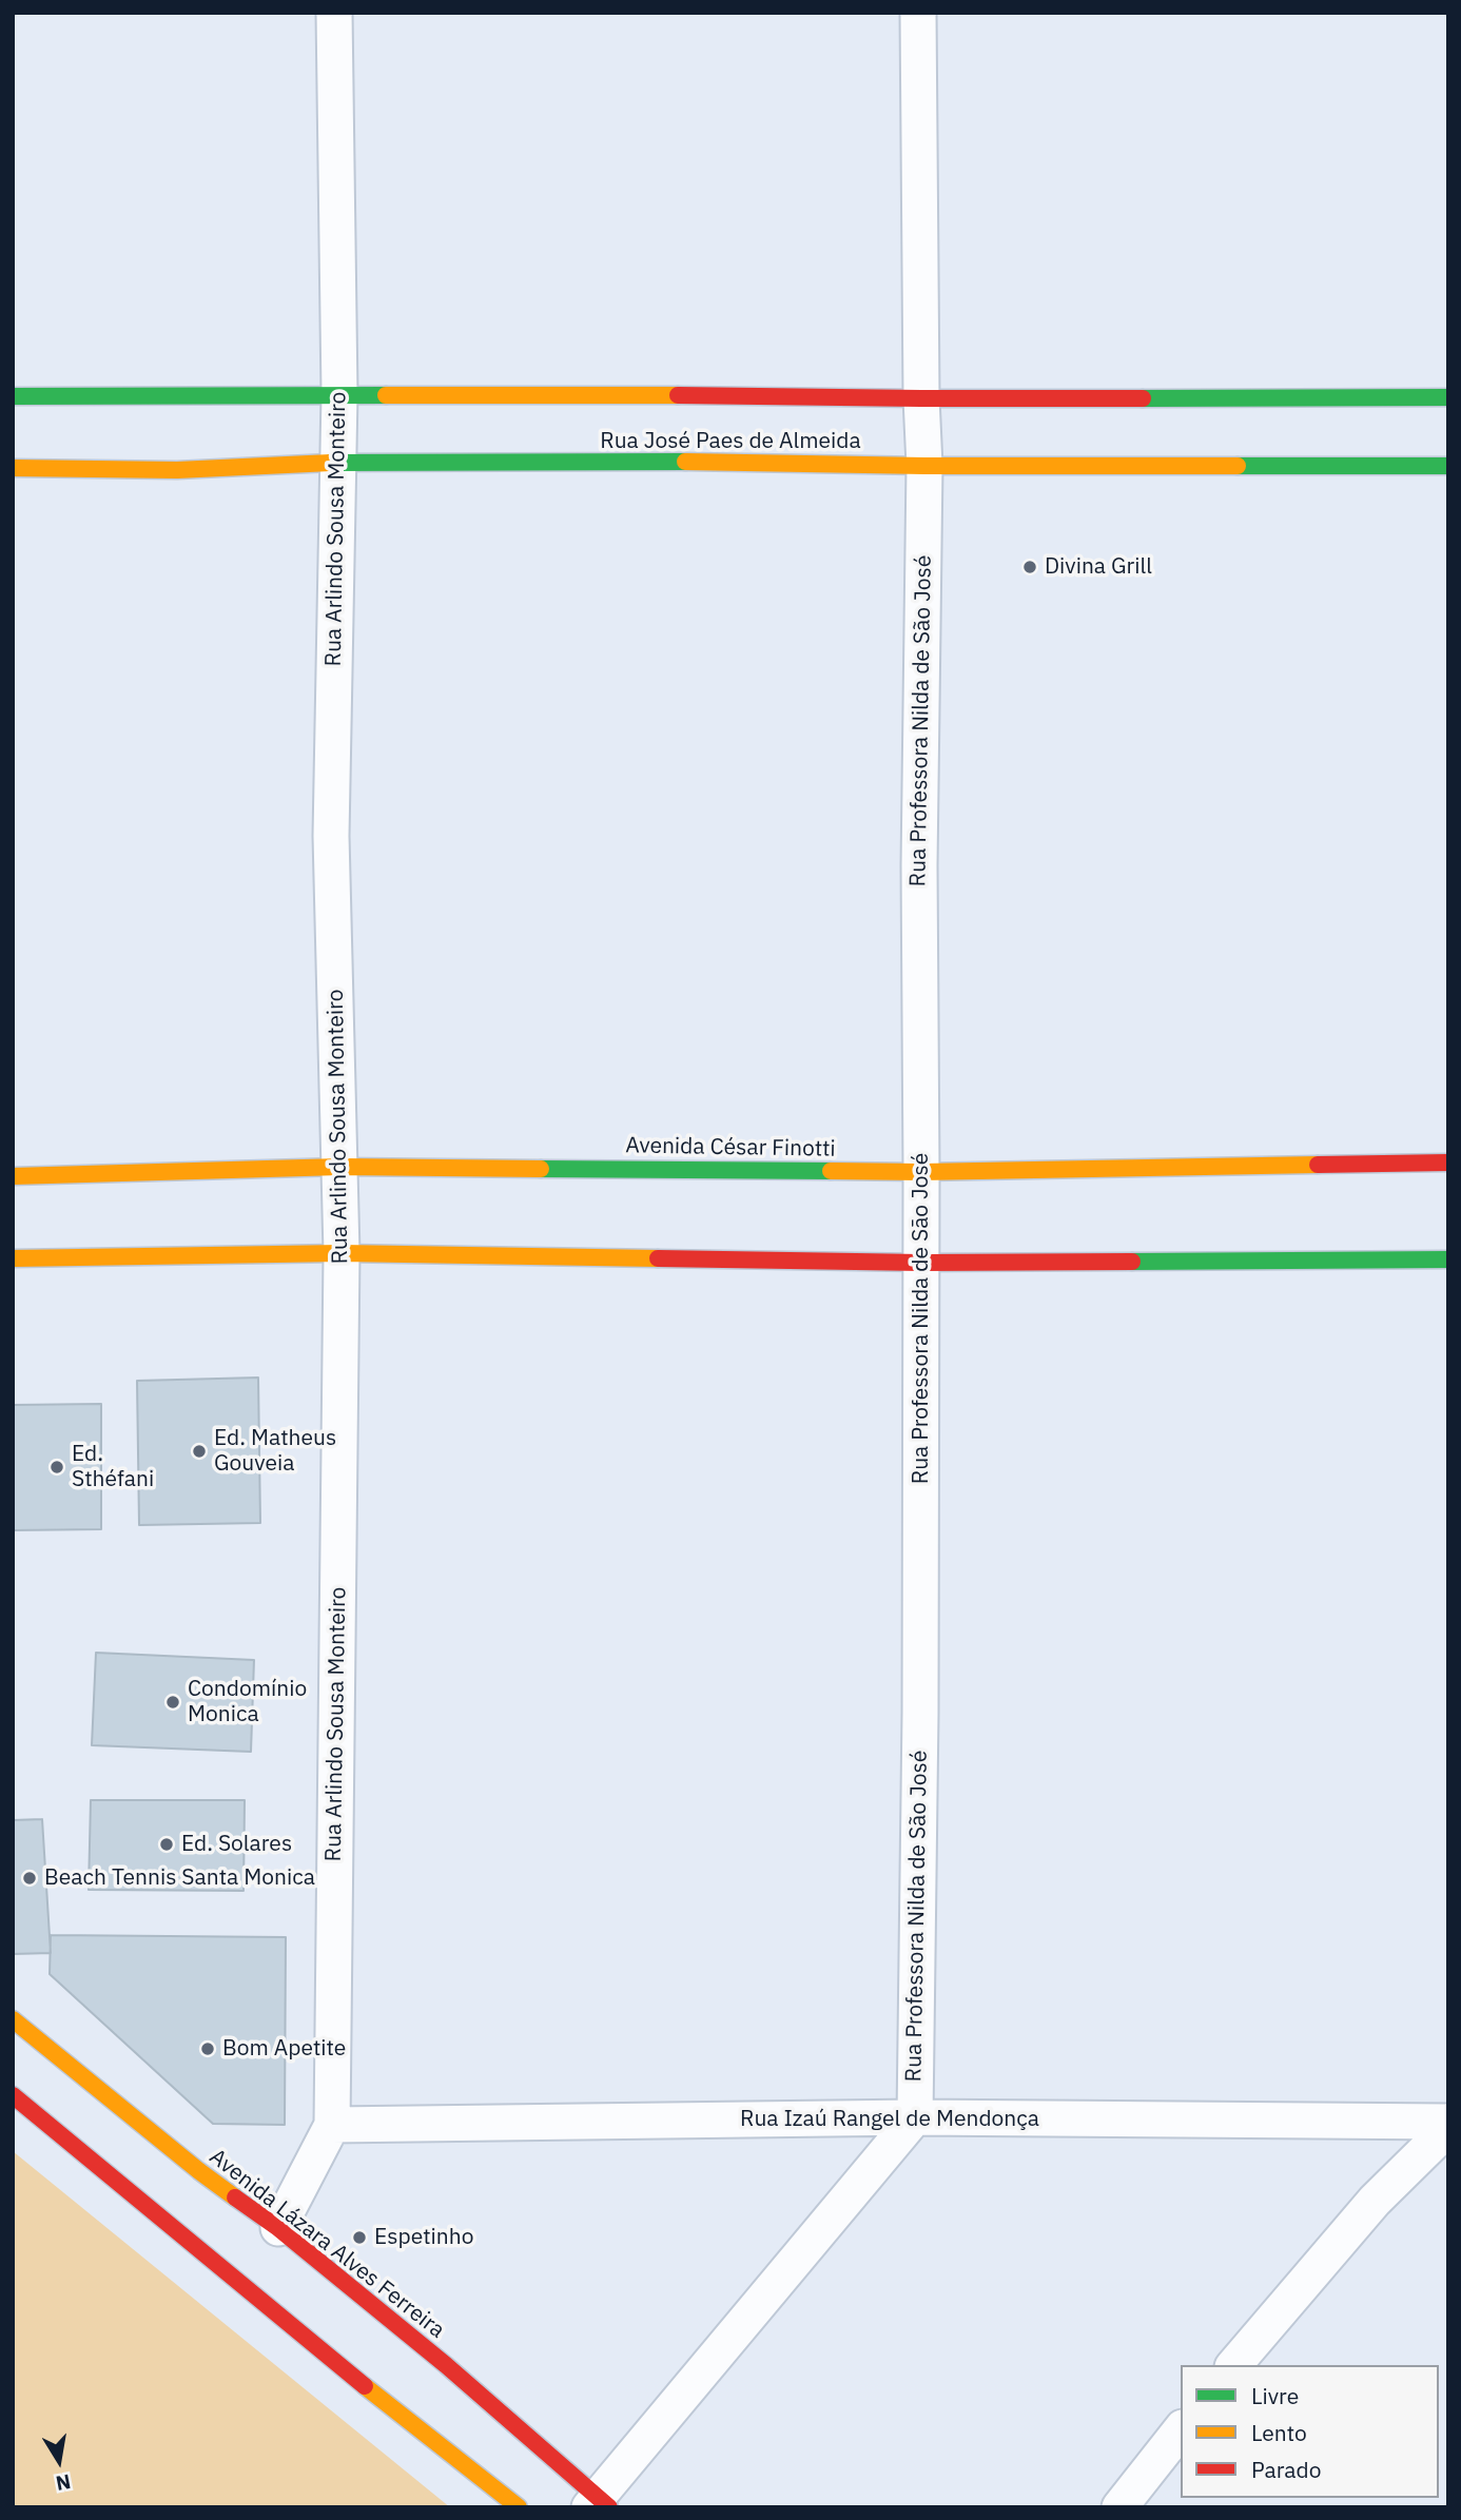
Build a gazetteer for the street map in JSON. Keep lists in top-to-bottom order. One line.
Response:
{"streets":{"main road":["Rua José Paes de Almeida","Avenida César Finotti","Avenida Lázara Alves Ferreira"],"street":["Rua Arlindo Sousa Monteiro","Rua Professora Nilda de São José","Rua Izaú Rangel de Mendonça"]},"crossings":[["Rua José Paes de Almeida","Rua Arlindo Sousa Monteiro"],["Rua José Paes de Almeida","Rua Professora Nilda de São José"],["Rua Arlindo Sousa Monteiro","Avenida César Finotti"],["Rua Arlindo Sousa Monteiro","Rua Izaú Rangel de Mendonça"],["Rua Arlindo Sousa Monteiro","Avenida Lázara Alves Ferreira"],["Rua Professora Nilda de São José","Avenida César Finotti"],["Rua Professora Nilda de São José","Rua Izaú Rangel de Mendonça"]],"places":["Divina Grill","Ed. Matheus Gouveia","Ed. Sthéfani","Condomínio Monica","Ed. Solares","Beach Tennis Santa Monica","Bom Apetite","Espetinho"],"legend":["Livre","Lento","Parado"],"north":"bottom"}
